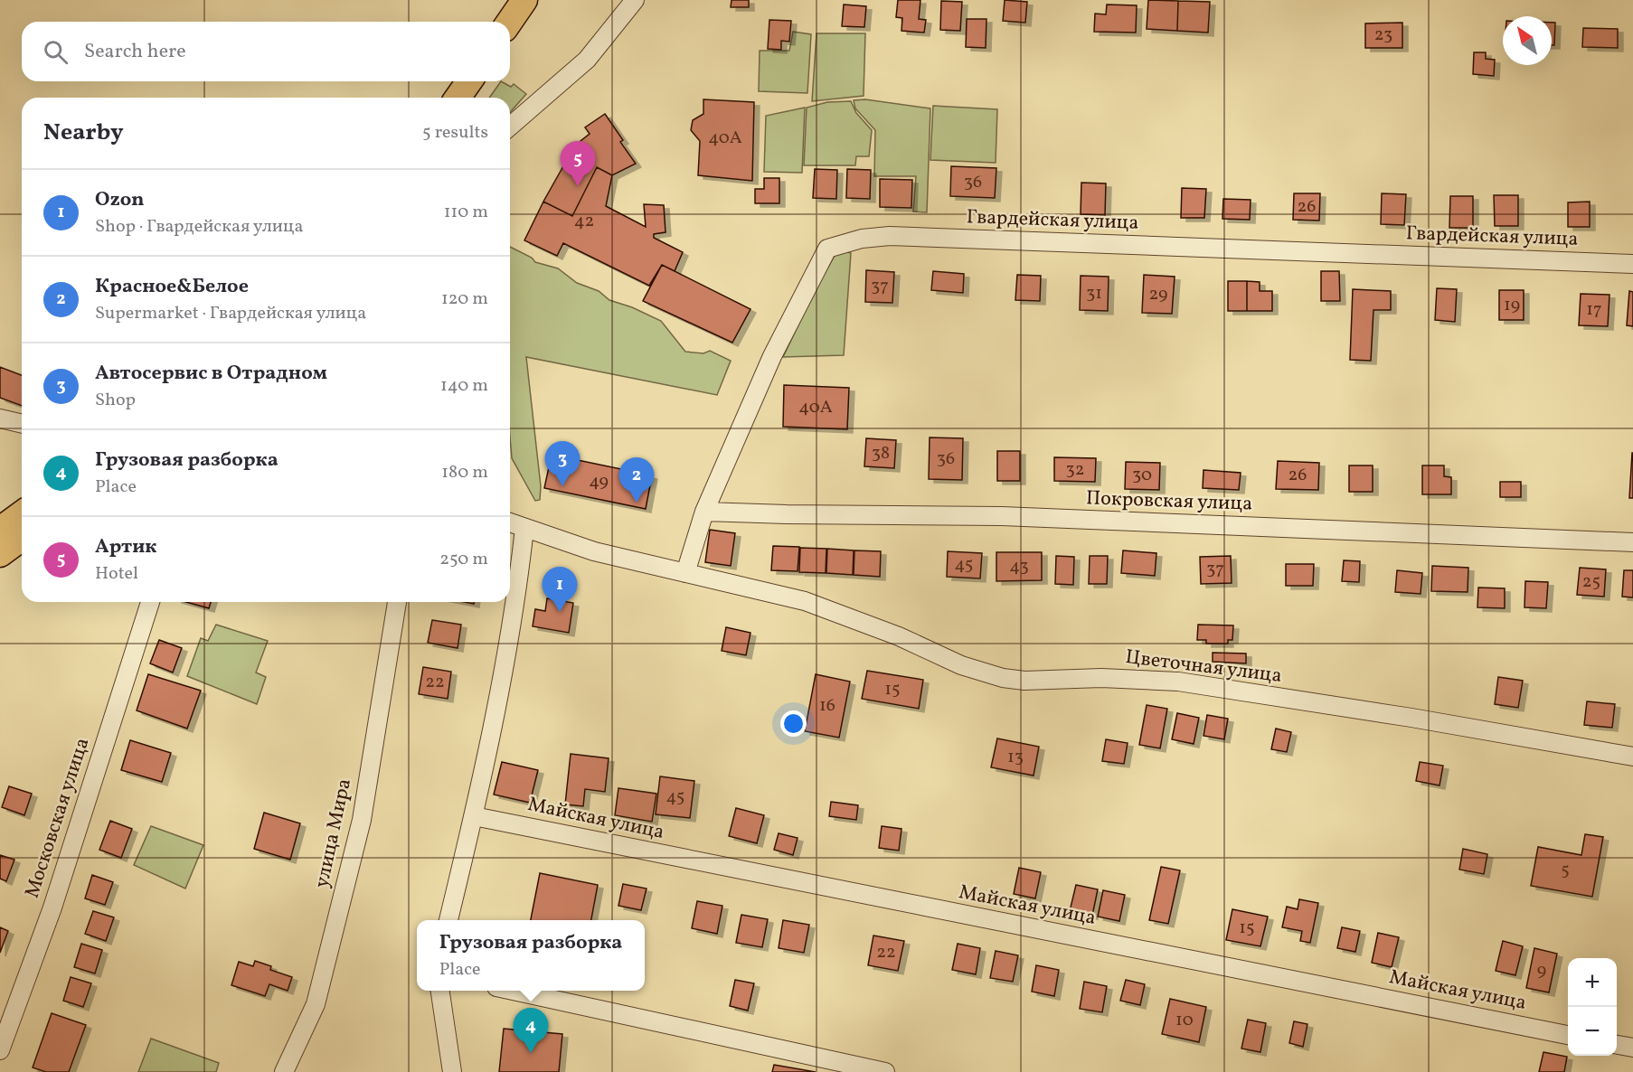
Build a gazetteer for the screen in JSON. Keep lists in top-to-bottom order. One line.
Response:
{"streets":{"street":["Гвардейская улица","Покровская улица","Цветочная улица","Московская улица","Майская улица","улица Мира"]},"crossings":[["Гвардейская улица","Покровская улица"],["Гвардейская улица","Цветочная улица"]],"house_numbers":["23","40А","36","26","42","37","31","29","19","17","40А","38","36","32","30","26","49","45","43","37","25","22","15","16","13","45","5","15","22","9","10"],"north":"top left","page":{"search":"Search here","heading":["Nearby","5 results"],"pins":["5","3","2","1","4"],"list":[{"mark":"1","name":"Ozon","note":"Shop · Гвардейская улица","value":"110 m"},{"mark":"2","name":"Красное&Белое","note":"Supermarket · Гвардейская улица","value":"120 m"},{"mark":"3","name":"Автосервис в Отрадном","note":"Shop","value":"140 m"},{"mark":"4","name":"Грузовая разборка","note":"Place","value":"180 m"},{"mark":"5","name":"Артик","note":"Hotel","value":"250 m"}],"popup":["Грузовая разборка","Place"],"map_buttons":["+","−"]}}
